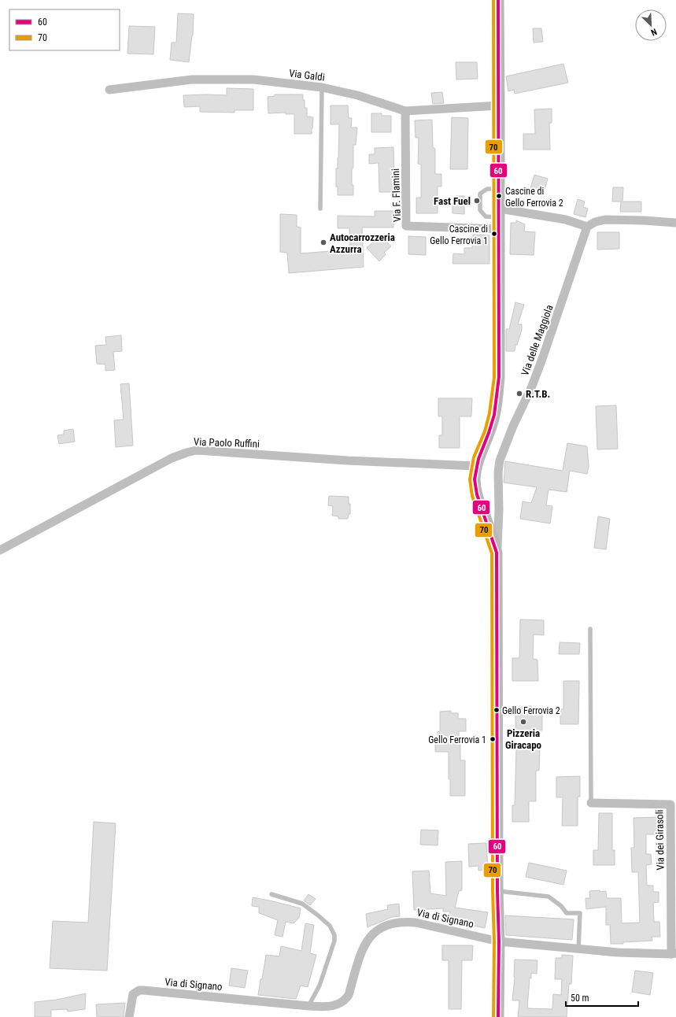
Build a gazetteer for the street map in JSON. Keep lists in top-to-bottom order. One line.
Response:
{"streets":{"street":["Via Galdi","Via F. Flamini","Via delle Maggiola","Via Paolo Ruffini","Via dei Girasoli","Via di Signano"]},"crossings":[["Via Galdi","Via F. Flamini"],["Via dei Girasoli","Via di Signano"]],"places":["Cascine di Gello Ferrovia 2","Fast Fuel","Cascine di Gello Ferrovia 1","Autocarrozzeria Azzurra","R.T.B.","Gello Ferrovia 2","Pizzeria Giracapo","Gello Ferrovia 1"],"lines":["transit line 60","transit line 70"],"legend":["60","70"],"scale_bar":"50 m","north":"bottom right"}
